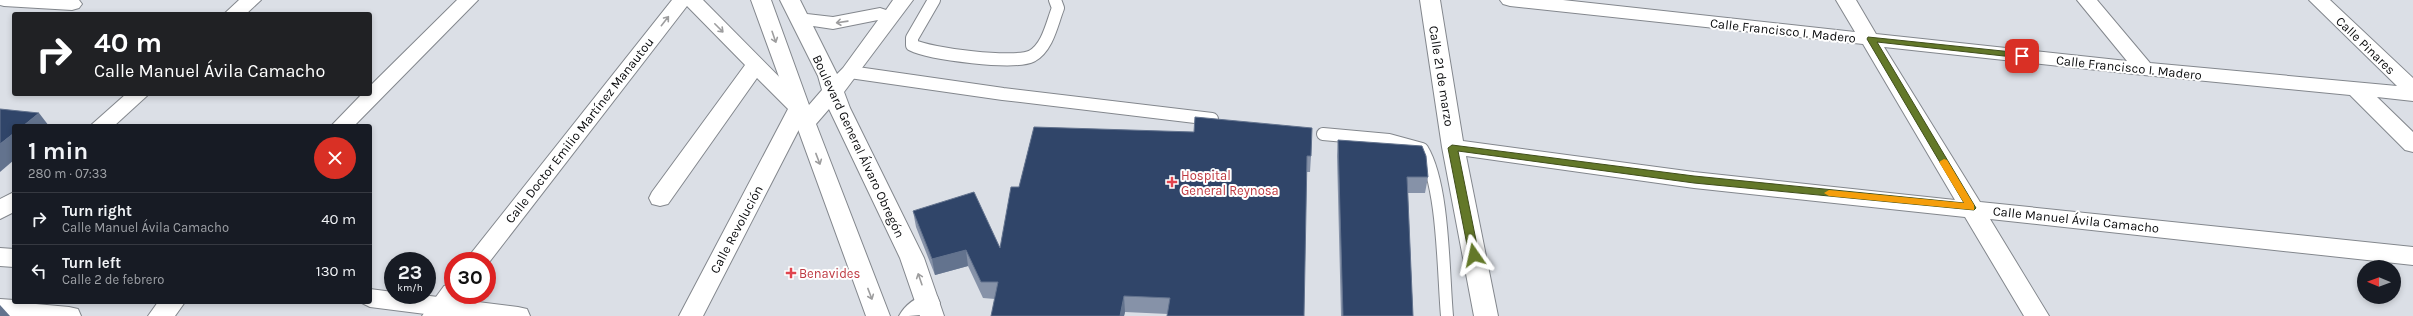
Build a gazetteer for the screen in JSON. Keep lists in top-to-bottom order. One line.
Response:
{"streets":{"street":["Calle Francisco I. Madero","Calle Pinares","Calle 21 de marzo","Calle Doctor Emilio Martínez Manautou","Boulevard General Álvaro Obregón","Calle Manuel Ávila Camacho","Calle Revolución"]},"crossings":[["Calle 21 de marzo","Calle Manuel Ávila Camacho"],["Boulevard General Álvaro Obregón","Calle Revolución"]],"places":{"health":["Hospital General Reynosa","Benavides"]},"north":"left","page":{"turn":["40 m","Calle Manuel Ávila Camacho"],"heading":["1 min","280 m · 07:33"],"list":[{"name":"Turn right","note":"Calle Manuel Ávila Camacho","value":"40 m"},{"name":"Turn left","note":"Calle 2 de febrero","value":"130 m"}],"speed":"23 km/h","limit":"30"}}
